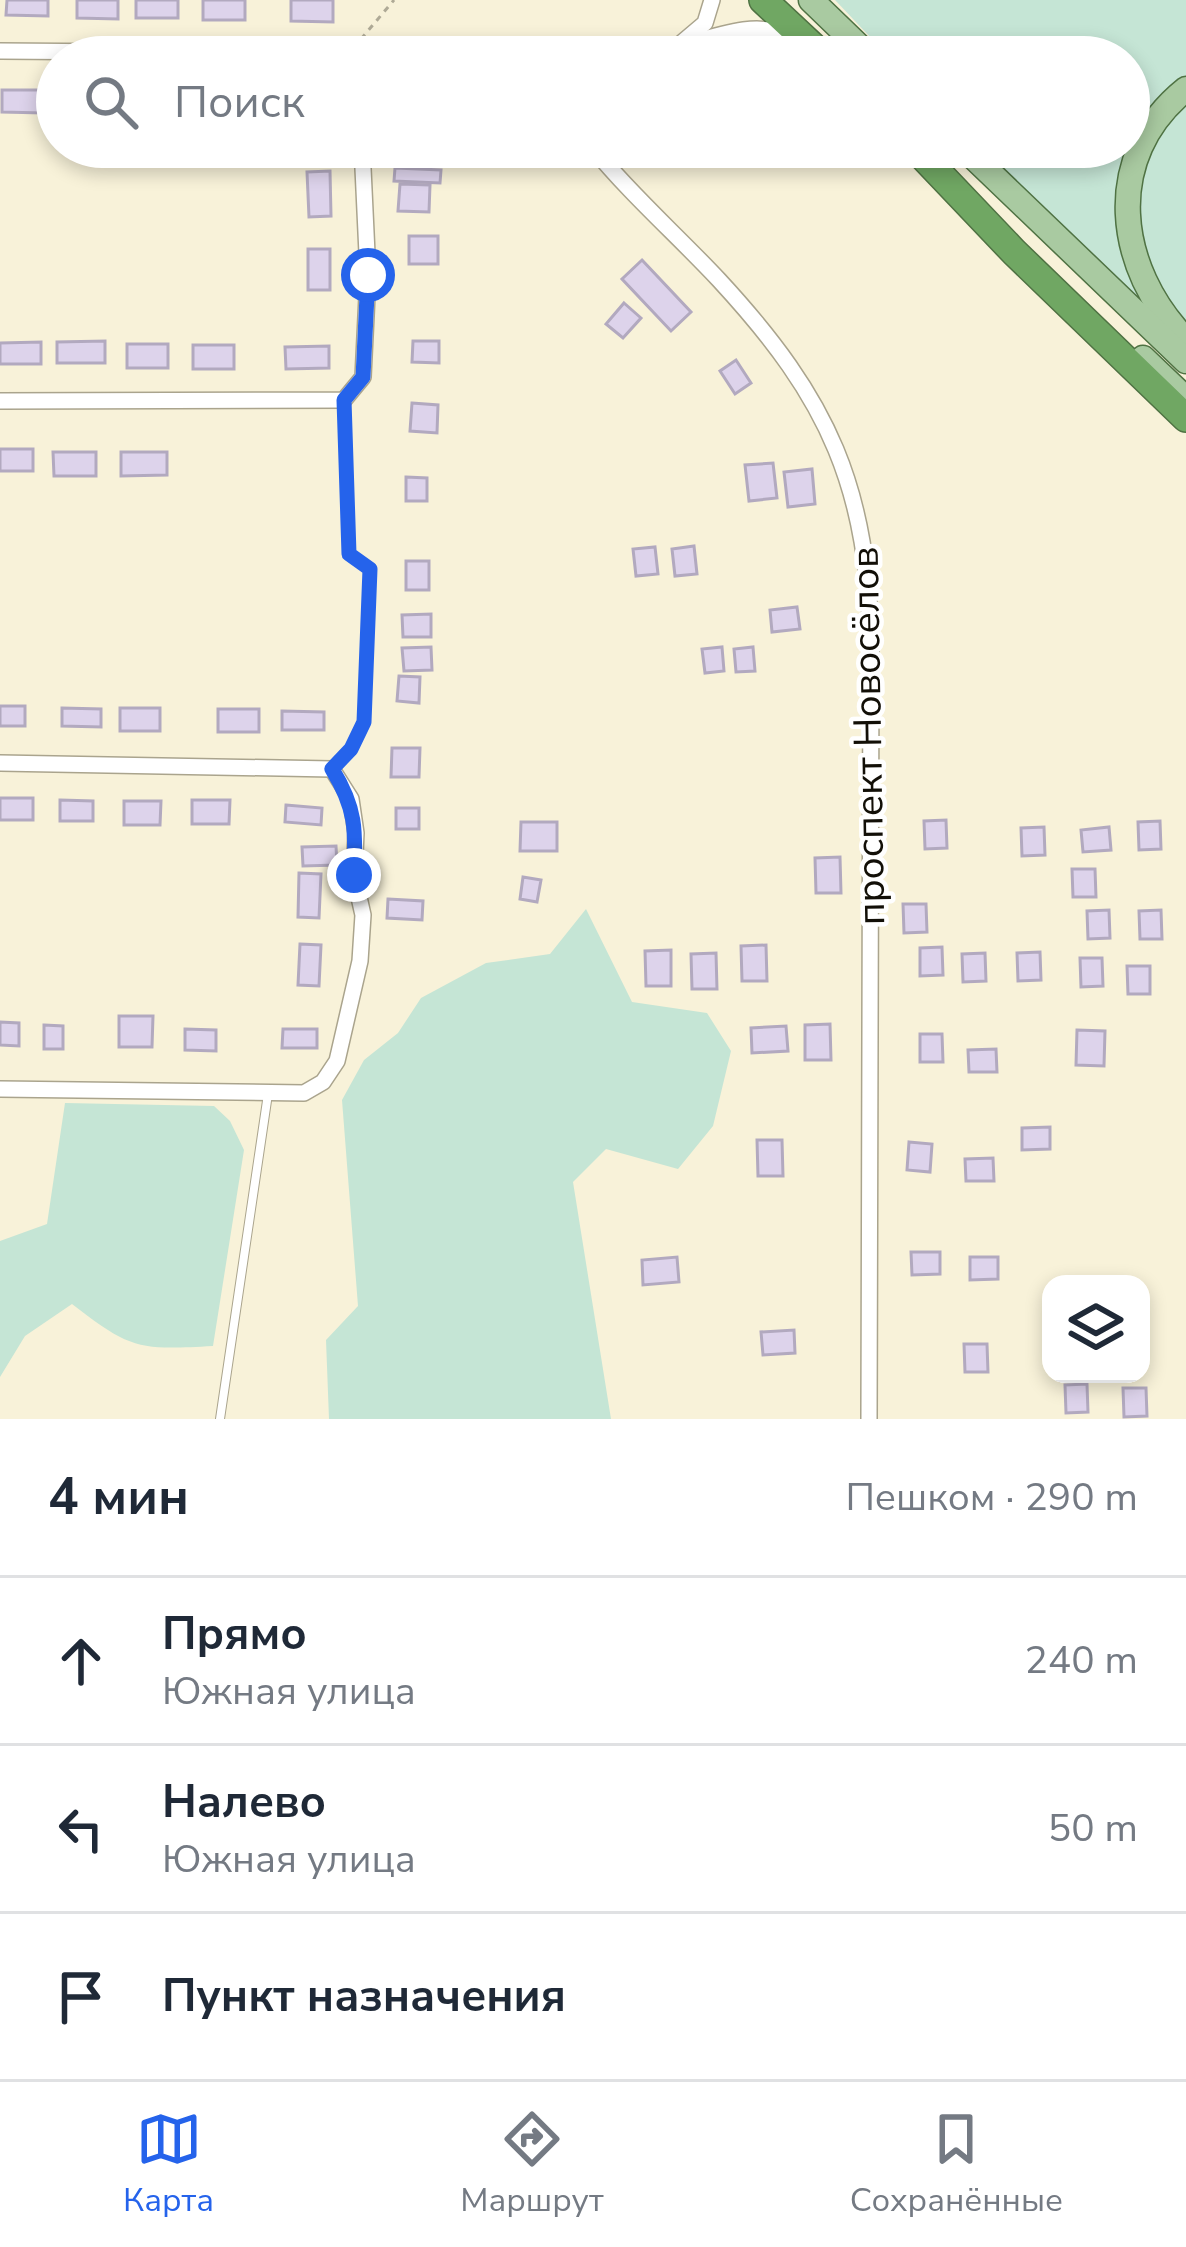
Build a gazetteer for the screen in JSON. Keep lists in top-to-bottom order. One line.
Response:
{"streets":{"street":["проспект Новосёлов"]},"page":{"search":"Поиск","heading":["4 мин","Пешком · 290 m"],"list":[["Прямо","Южная улица","240 m"],["Налево","Южная улица","50 m"],"Пункт назначения"],"nav":["Карта","Маршрут","Сохранённые"]}}
